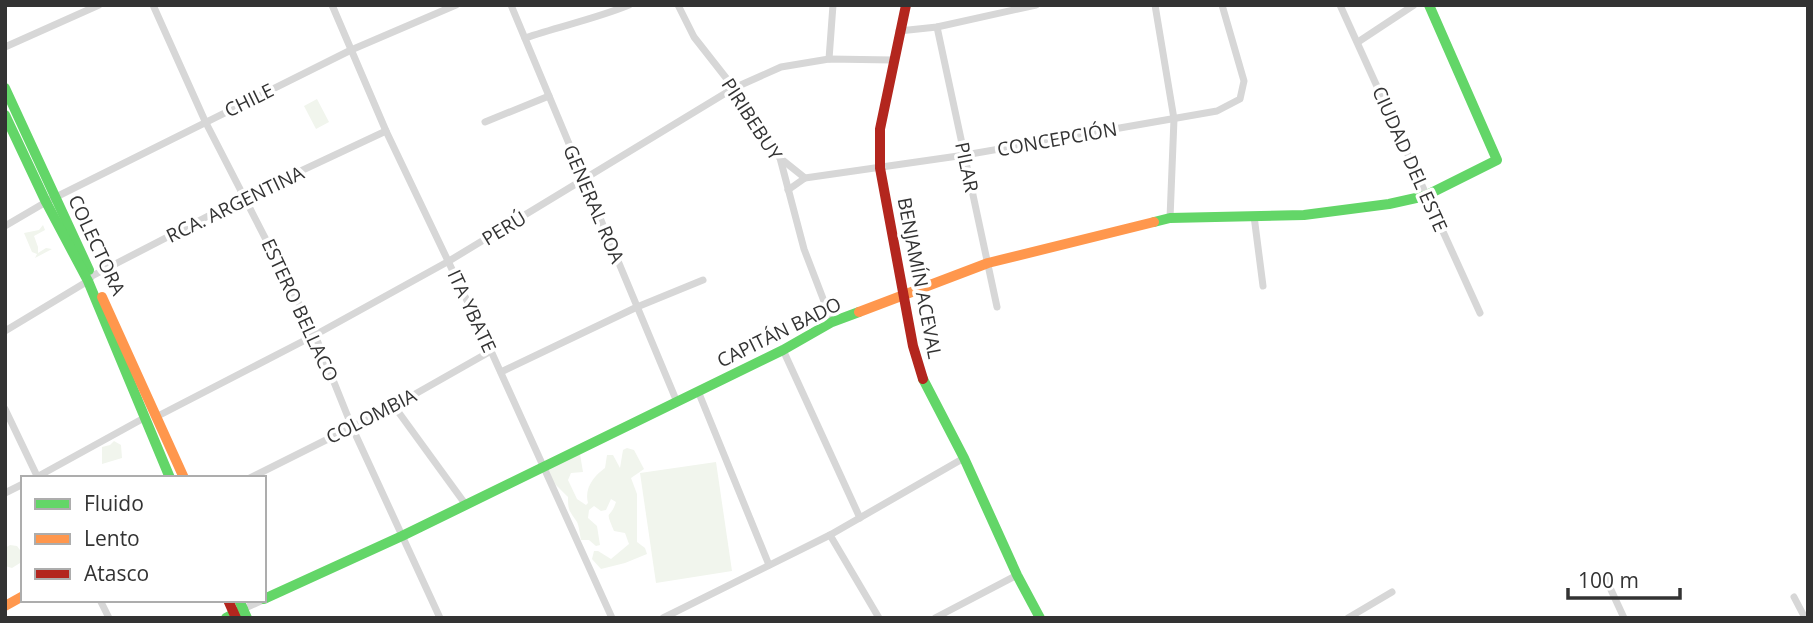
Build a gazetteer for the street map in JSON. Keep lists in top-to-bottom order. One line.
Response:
{"streets":{"main road":["COLECTORA","BENJAMÍN ACEVAL","CAPITÁN BADO"],"street":["CHILE","PIRIBEBUY","CONCEPCIÓN","CIUDAD DEL ESTE","PILAR","RCA. ARGENTINA","GENERAL ROA","PERÚ","ESTERO BELLACO","ITA YBATE","COLOMBIA"]},"crossings":[["CHILE","COLECTORA"],["CHILE","ESTERO BELLACO"],["CHILE","ITA YBATE"],["PIRIBEBUY","PERÚ"],["PIRIBEBUY","CAPITÁN BADO"],["CONCEPCIÓN","PILAR"],["CONCEPCIÓN","BENJAMÍN ACEVAL"],["CIUDAD DEL ESTE","CAPITÁN BADO"],["PILAR","CAPITÁN BADO"],["RCA. ARGENTINA","COLECTORA"],["RCA. ARGENTINA","ESTERO BELLACO"],["RCA. ARGENTINA","ITA YBATE"],["GENERAL ROA","PERÚ"],["GENERAL ROA","CAPITÁN BADO"],["PERÚ","COLECTORA"],["PERÚ","BENJAMÍN ACEVAL"],["PERÚ","ESTERO BELLACO"],["PERÚ","ITA YBATE"],["BENJAMÍN ACEVAL","CAPITÁN BADO"],["ESTERO BELLACO","CAPITÁN BADO"],["ESTERO BELLACO","COLOMBIA"],["ITA YBATE","CAPITÁN BADO"],["ITA YBATE","COLOMBIA"]],"legend":["Fluido","Lento","Atasco"],"scale_bar":"100 m"}
